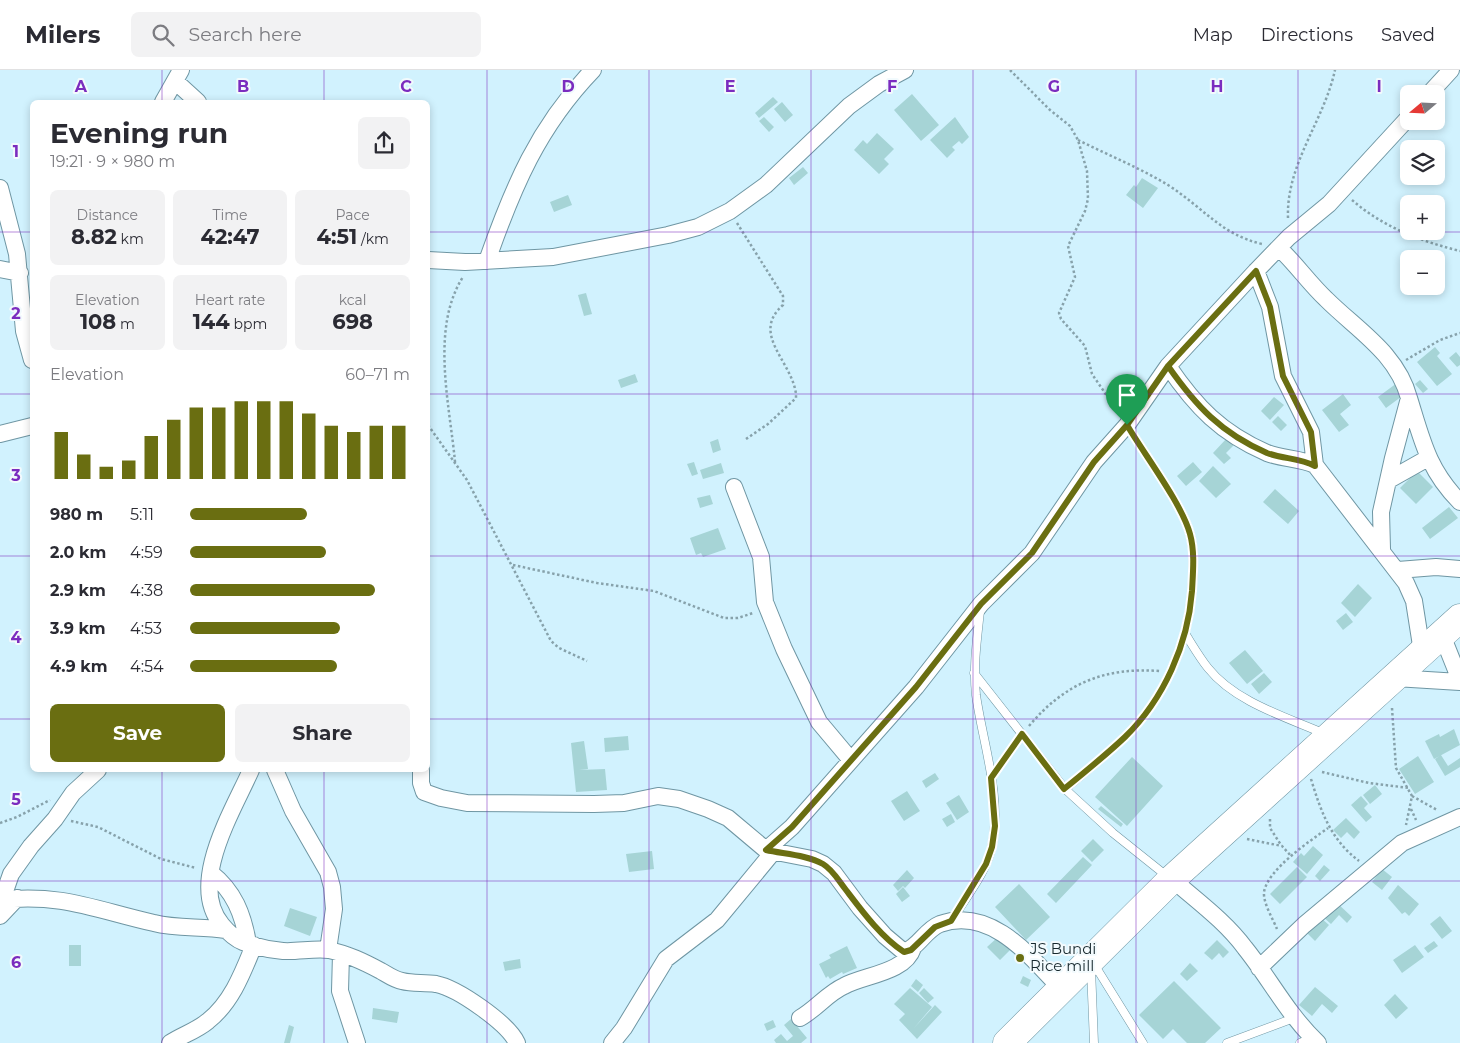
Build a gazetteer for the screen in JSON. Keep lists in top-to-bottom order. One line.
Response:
{"places":["JS Bundi Rice mill"],"north":"left","page":{"header":"Milers","search":"Search here","nav":["Map","Directions","Saved"],"map_buttons":["+","−"],"heading":["Evening run","19:21 · 9 × 980 m"],"stats":[["Distance","8.82 km"],["Time","42:47"],["Pace","4:51 /km"],["Elevation","108 m"],["Heart rate","144 bpm"],["kcal","698"]],"chart":["Elevation","60–71 m"],"list":[{"name":"980 m","note":"5:11"},{"name":"2.0 km","note":"4:59"},{"name":"2.9 km","note":"4:38"},{"name":"3.9 km","note":"4:53"},{"name":"4.9 km","note":"4:54"}],"buttons":["Save","Share"]},"grid":{"columns":["A","B","C","D","E","F","G","H","I"],"rows":["1","2","3","4","5","6"]}}
